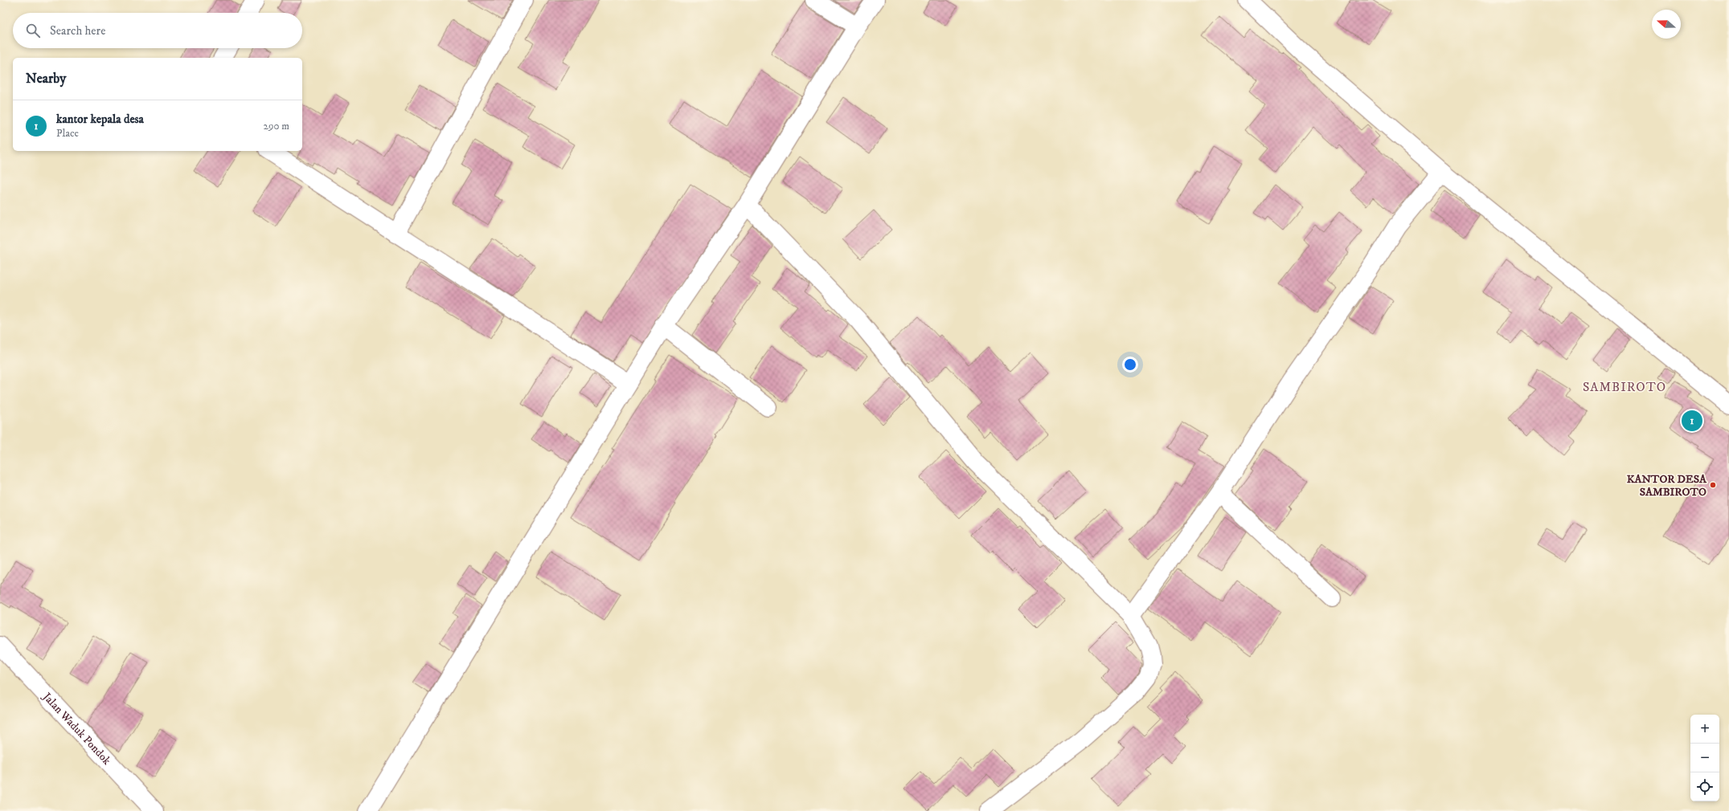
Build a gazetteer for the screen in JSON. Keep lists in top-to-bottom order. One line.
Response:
{"streets":{"street":["Jalan Waduk Pondok"]},"districts":["SAMBIROTO"],"places":["KANTOR DESA SAMBIROTO"],"north":"left","page":{"search":"Search here","heading":"Nearby","list":[{"mark":"1","name":"kantor kepala desa","note":"Place","value":"290 m"}],"pins":"1","map_buttons":["+","−"]}}
